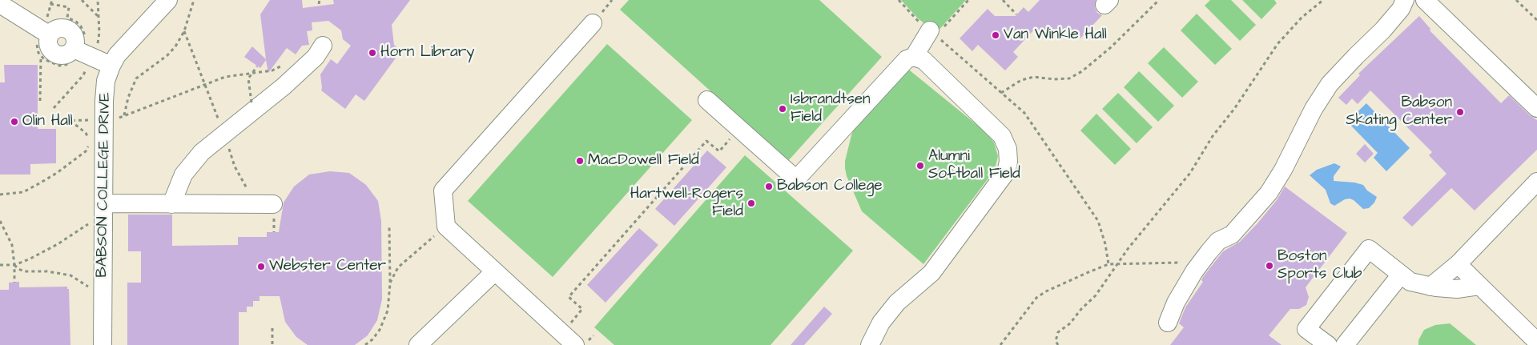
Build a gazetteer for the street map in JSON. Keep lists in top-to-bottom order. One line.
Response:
{"streets":{"street":["BABSON COLLEGE DRIVE"]},"places":["Van Winkle Hall","Horn Library","Isbrandtsen Field","Babson Skating Center","Olin Hall","MacDowell Field","Alumni Softball Field","Babson College","Hartwell-Rogers Field","Boston Sports Club","Webster Center"]}
